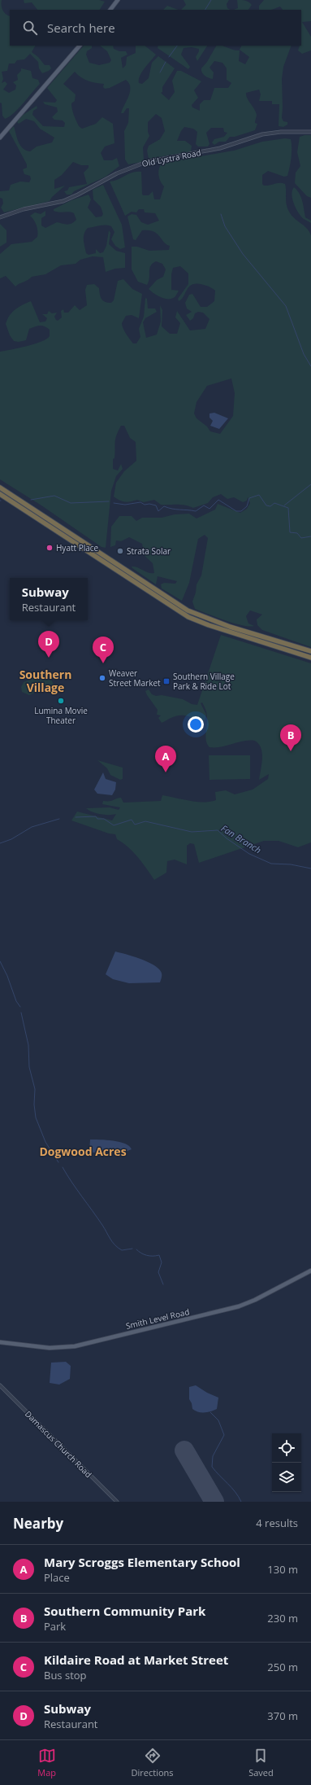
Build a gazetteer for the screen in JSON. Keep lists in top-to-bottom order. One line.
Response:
{"streets":{"main road":["Smith Level Road"],"street":["Old Lystra Road","Damascus Church Road"]},"districts":["Southern Village","Dogwood Acres"],"water":["Fan Branch"],"places":{"other":["Hyatt Place","Strata Solar","Weaver Street Market","Lumina Movie Theater"],"transit":["Southern Village Park & Ride Lot"]},"page":{"search":"Search here","popup":["Subway","Restaurant"],"pins":["D","C","B","A"],"heading":["Nearby","4 results"],"list":[{"mark":"A","name":"Mary Scroggs Elementary School","note":"Place","value":"130 m"},{"mark":"B","name":"Southern Community Park","note":"Park","value":"230 m"},{"mark":"C","name":"Kildaire Road at Market Street","note":"Bus stop","value":"250 m"},{"mark":"D","name":"Subway","note":"Restaurant","value":"370 m"}],"nav":["Map","Directions","Saved"]}}
